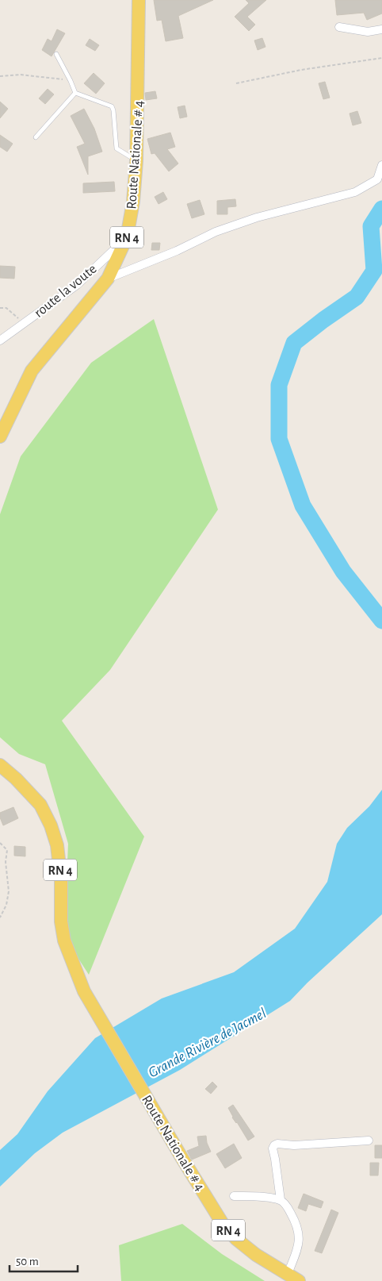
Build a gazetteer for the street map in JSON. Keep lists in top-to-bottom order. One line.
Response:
{"streets":{"main road":["Route Nationale # 4","RN 4"],"street":["route la voute"]},"crossings":[["Route Nationale # 4","route la voute"]],"water":["Grande Rivière de Jacmel"],"scale_bar":"50 m"}
